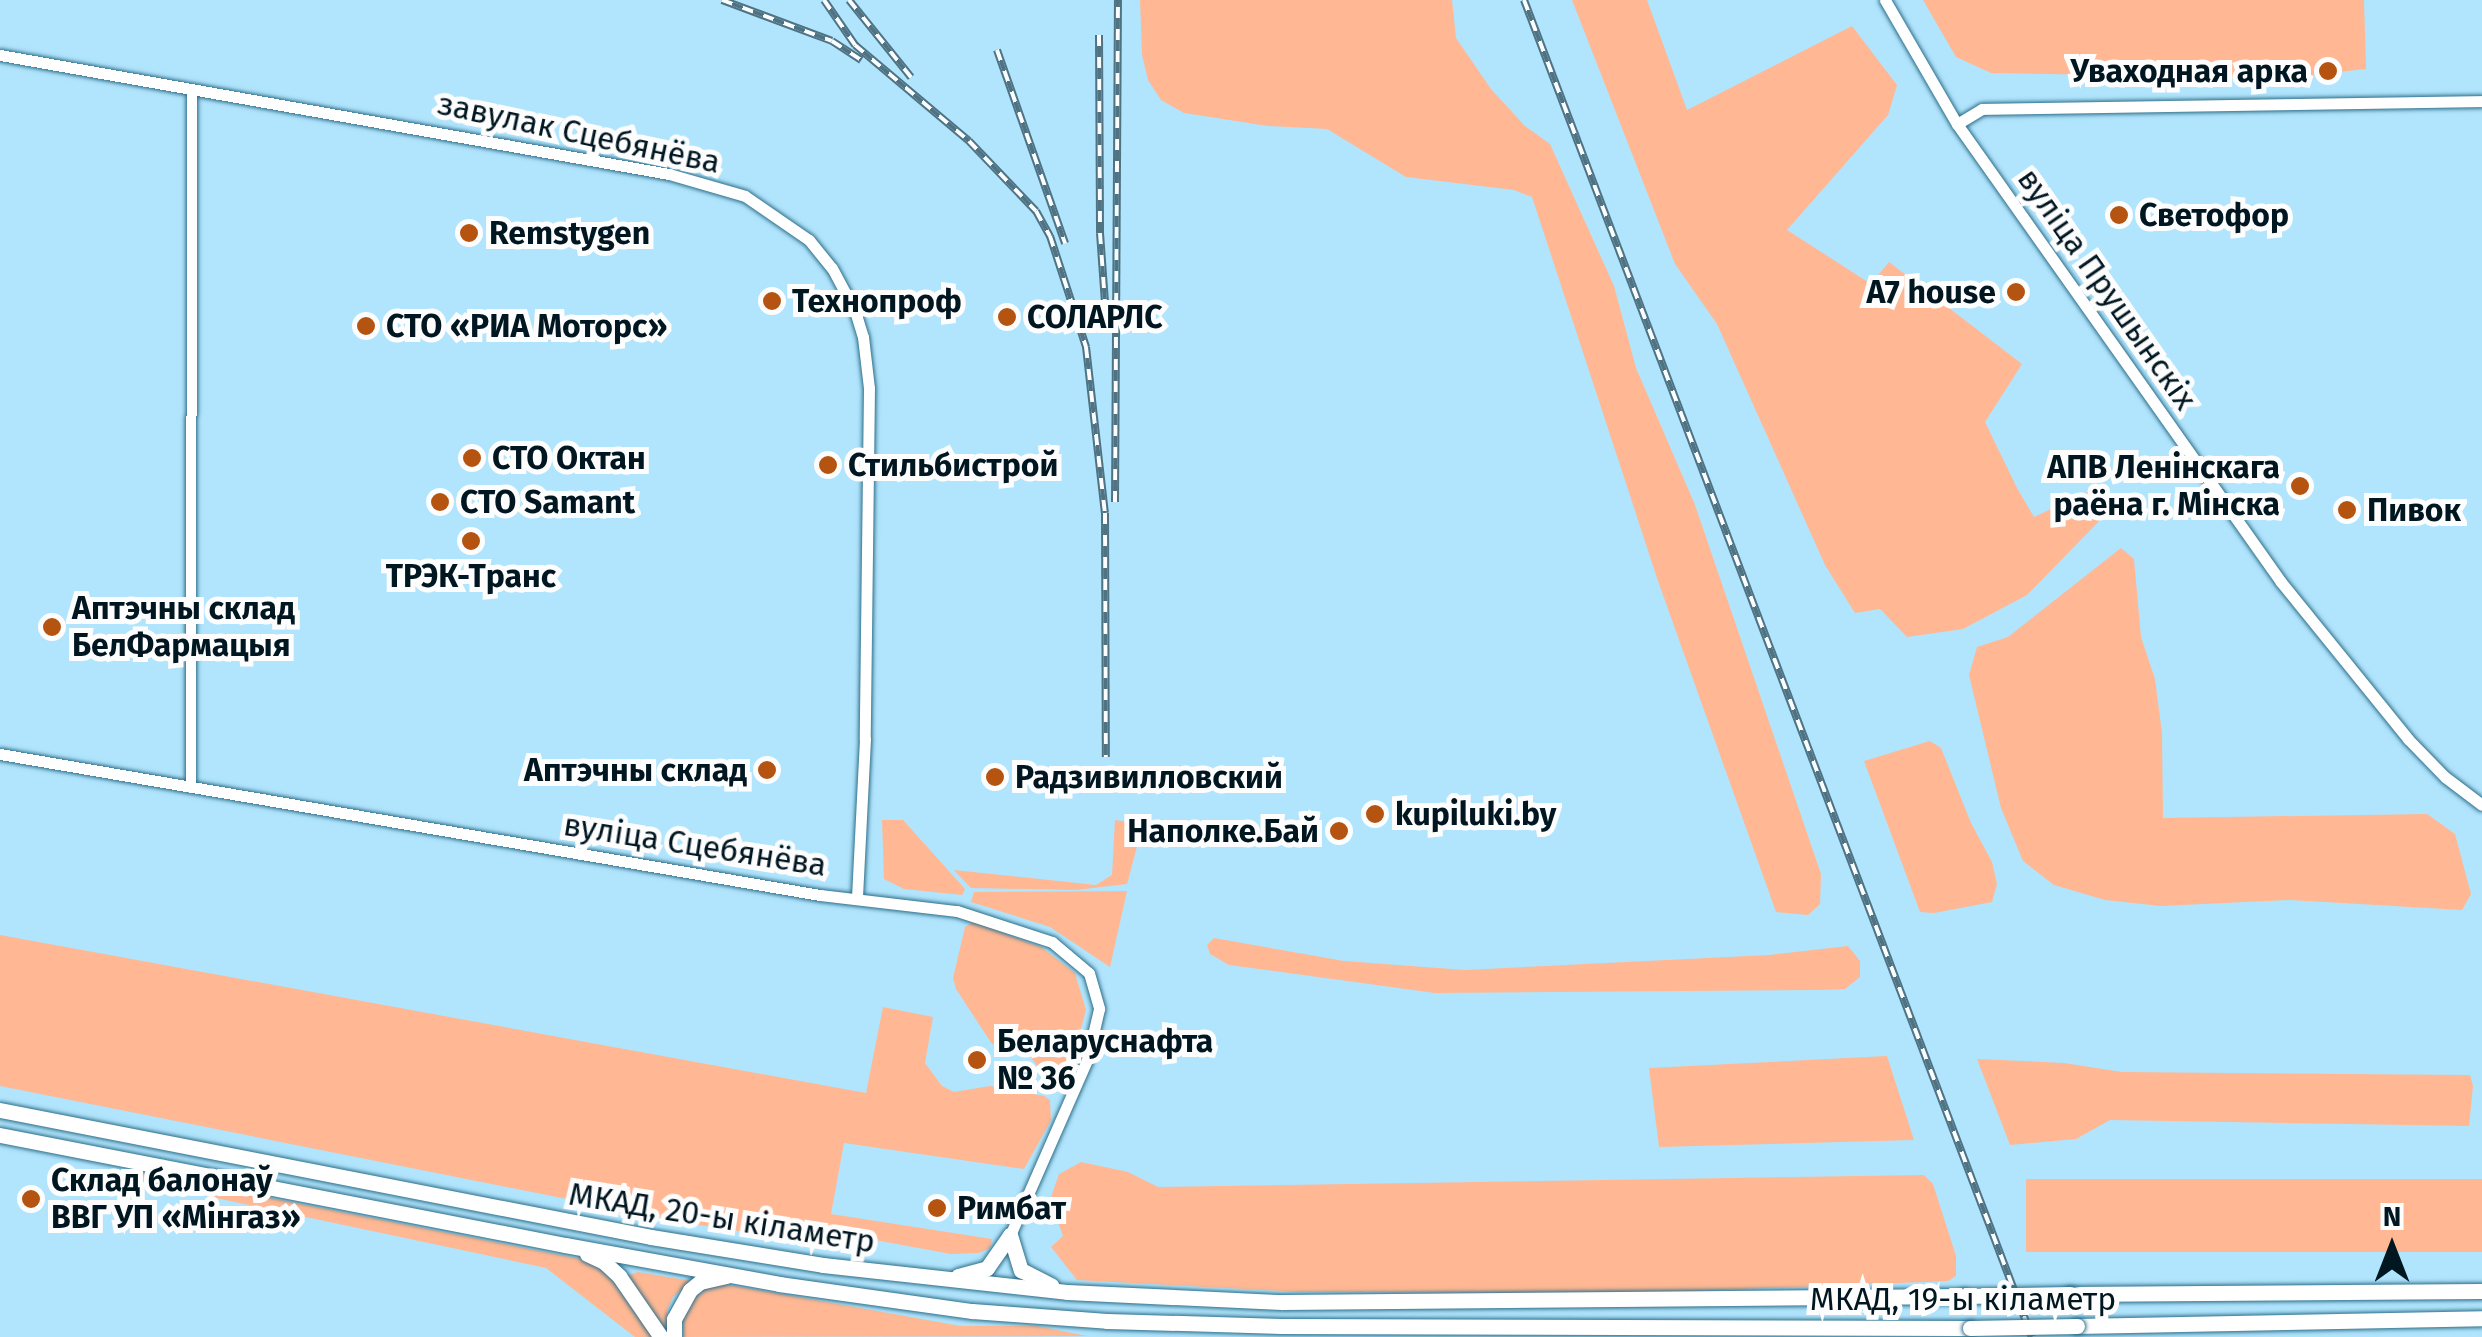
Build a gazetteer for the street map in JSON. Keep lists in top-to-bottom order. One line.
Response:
{"streets":{"highway":["МКАД, 20-ы кіламетр","МКАД, 19-ы кіламетр"],"street":["завулак Сцебянёва","вуліца Прушынскіх","вуліца Сцебянёва"]},"crossings":[["завулак Сцебянёва","вуліца Сцебянёва"],["МКАД, 20-ы кіламетр","МКАД, 19-ы кіламетр"]],"places":["Уваходная арка","Светофор","Remstygen","A7 house","Технопроф","СОЛАРЛС","СТО «РИА Моторс»","СТО Октан","Стильбистрой","АПВ Ленінскага раёна г. Мінска","СТО Samant","Пивок","ТРЭК-Транс","Аптэчны склад БелФармацыя","Аптэчны склад","Радзивилловский","kupiluki.by","Наполке.Бай","Беларуснафта № 36","Склад балонаў ВВГ УП «Мінгаз»","Римбат"],"north":"top"}
